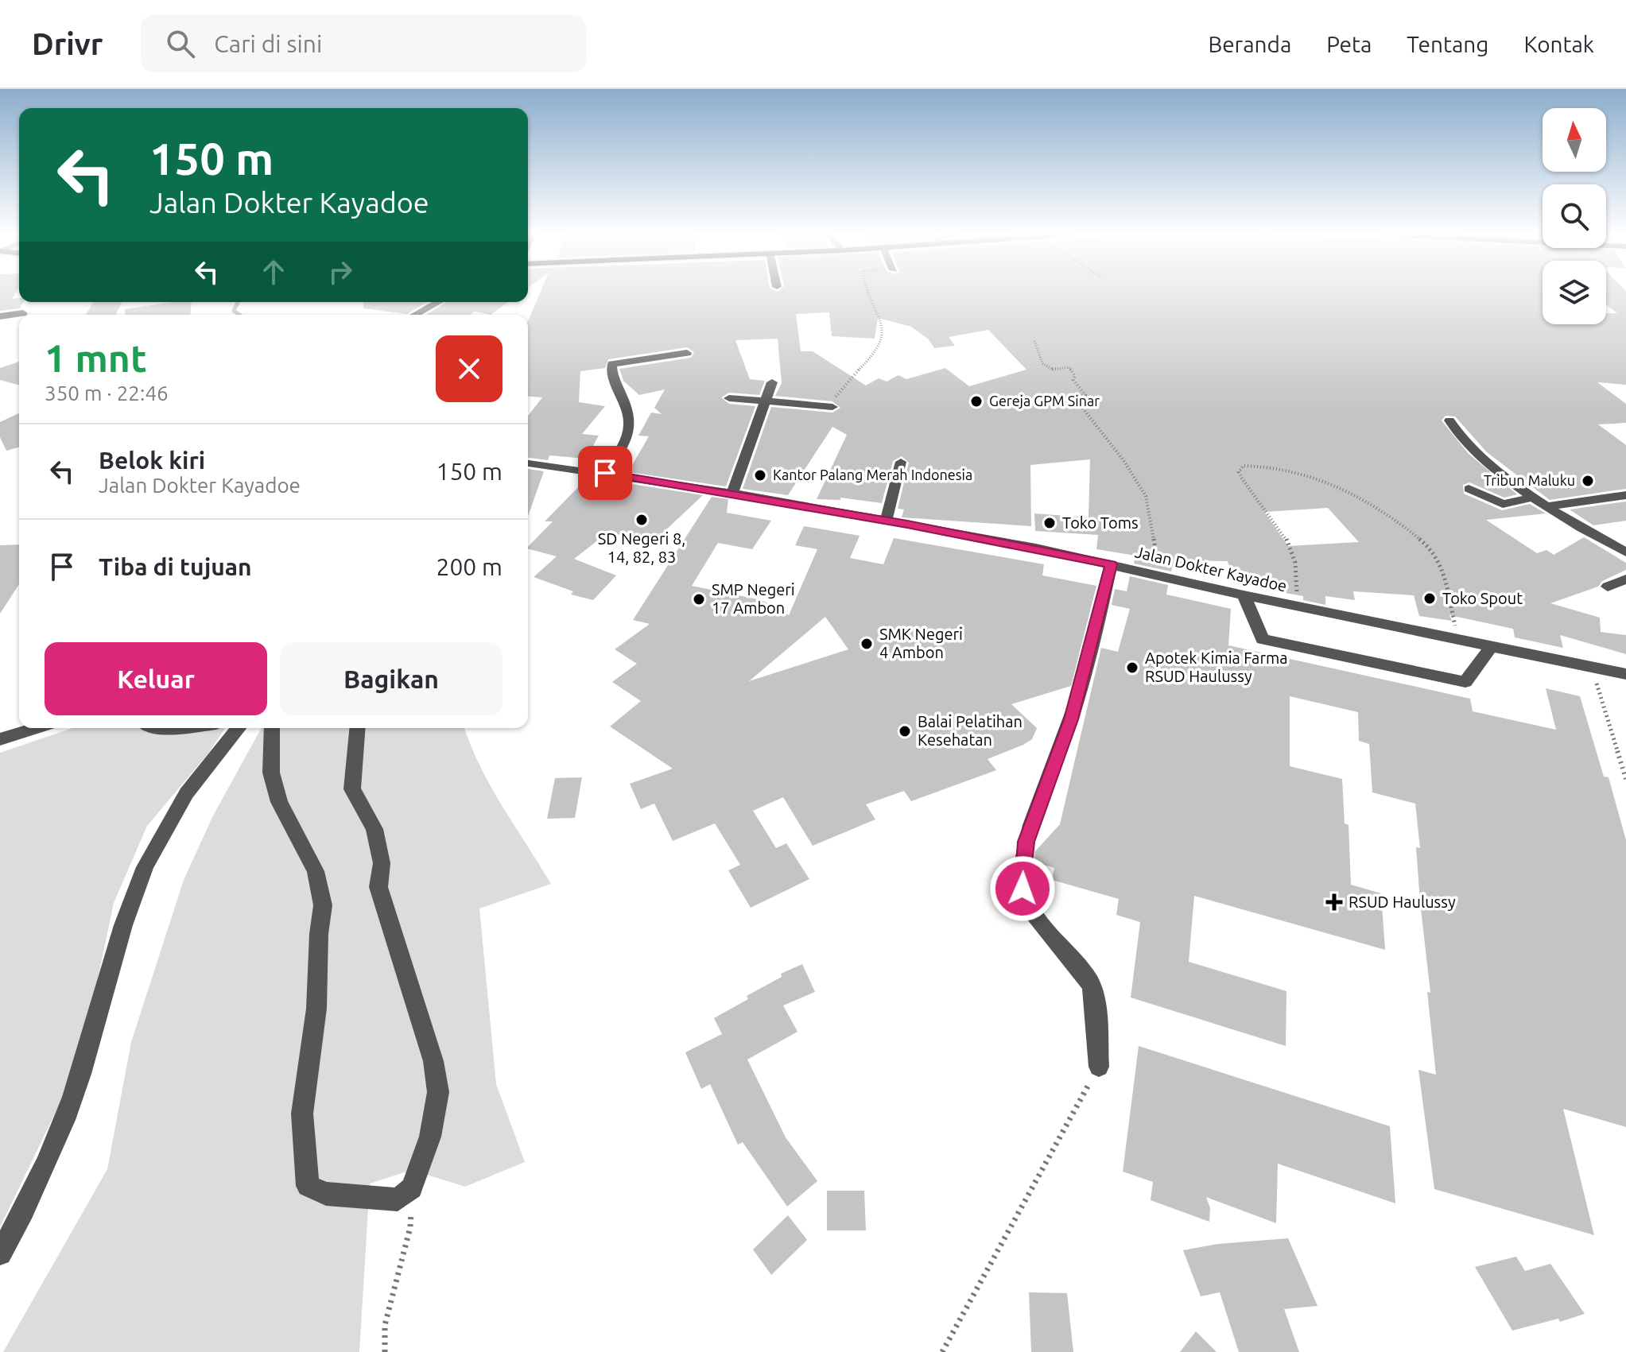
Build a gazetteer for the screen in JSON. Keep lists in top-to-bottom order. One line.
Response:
{"streets":{"street":["Jalan Dokter Kayadoe"]},"places":{"other":["Gereja GPM Sinar","Kantor Palang Merah Indonesia","Tribun Maluku","SD Negeri 8, 14, 82, 83","Toko Toms","Toko Spout","SMP Negeri 17 Ambon","SMK Negeri 4 Ambon","Apotek Kimia Farma RSUD Haulussy","Balai Pelatihan Kesehatan"],"health":["RSUD Haulussy"]},"north":"top","page":{"header":"Drivr","search":"Cari di sini","nav":["Beranda","Peta","Tentang","Kontak"],"turn":["150 m","Jalan Dokter Kayadoe"],"heading":["1 mnt","350 m · 22:46"],"list":[{"name":"Belok kiri","note":"Jalan Dokter Kayadoe","value":"150 m"},{"name":"Tiba di tujuan","value":"200 m"}],"buttons":["Keluar","Bagikan"]}}
